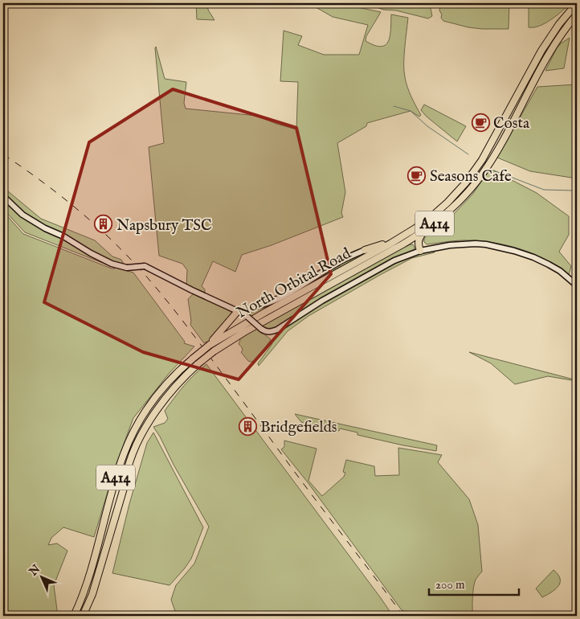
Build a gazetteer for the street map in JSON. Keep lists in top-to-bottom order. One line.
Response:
{"streets":{"highway":["A414","North Orbital Road"]},"places":{"cafe":["Costa","Seasons Cafe"],"building":["Napsbury TSC","Bridgefields"]},"scale_bar":"200 m","north":"top left"}
